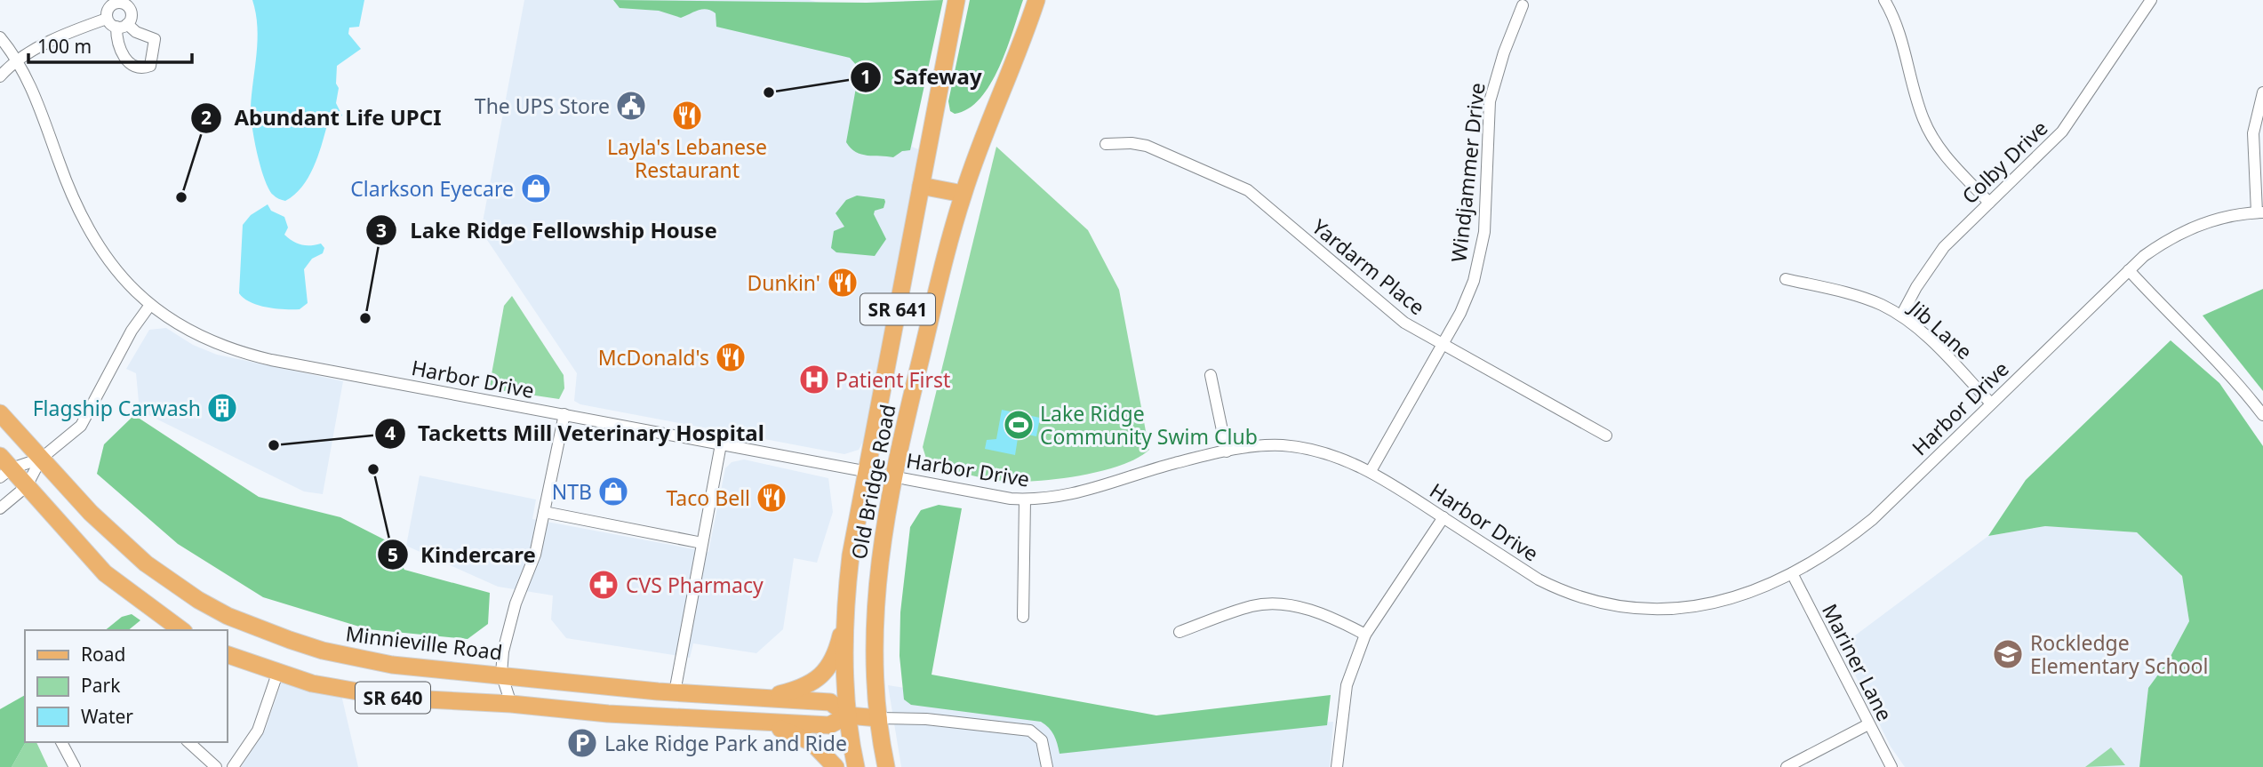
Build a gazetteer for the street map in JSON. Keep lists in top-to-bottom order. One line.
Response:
{"streets":{"main road":["SR 641","Old Bridge Road","Minnieville Road","SR 640"],"street":["Colby Drive","Windjammer Drive","Yardarm Place","Jib Lane","Harbor Drive","Mariner Lane"]},"crossings":[["Colby Drive","Jib Lane"],["Windjammer Drive","Yardarm Place"],["Windjammer Drive","Harbor Drive"],["Jib Lane","Harbor Drive"],["Harbor Drive","Old Bridge Road"],["Harbor Drive","Mariner Lane"],["Old Bridge Road","Minnieville Road"]],"places":{"other":["Safeway","Abundant Life UPCI","Lake Ridge Fellowship House","Tacketts Mill Veterinary Hospital","Kindercare"],"public building":["The UPS Store"],"restaurant":["Layla's Lebanese Restaurant","Dunkin'","McDonald's","Taco Bell"],"shop":["Clarkson Eyecare","NTB"],"hospital":["Patient First"],"building":["Flagship Carwash"],"sports":["Lake Ridge Community Swim Club"],"pharmacy":["CVS Pharmacy"],"school or university":["Rockledge Elementary School"],"parking":["Lake Ridge Park and Ride"]},"legend":["Road","Park","Water"],"scale_bar":"100 m"}
